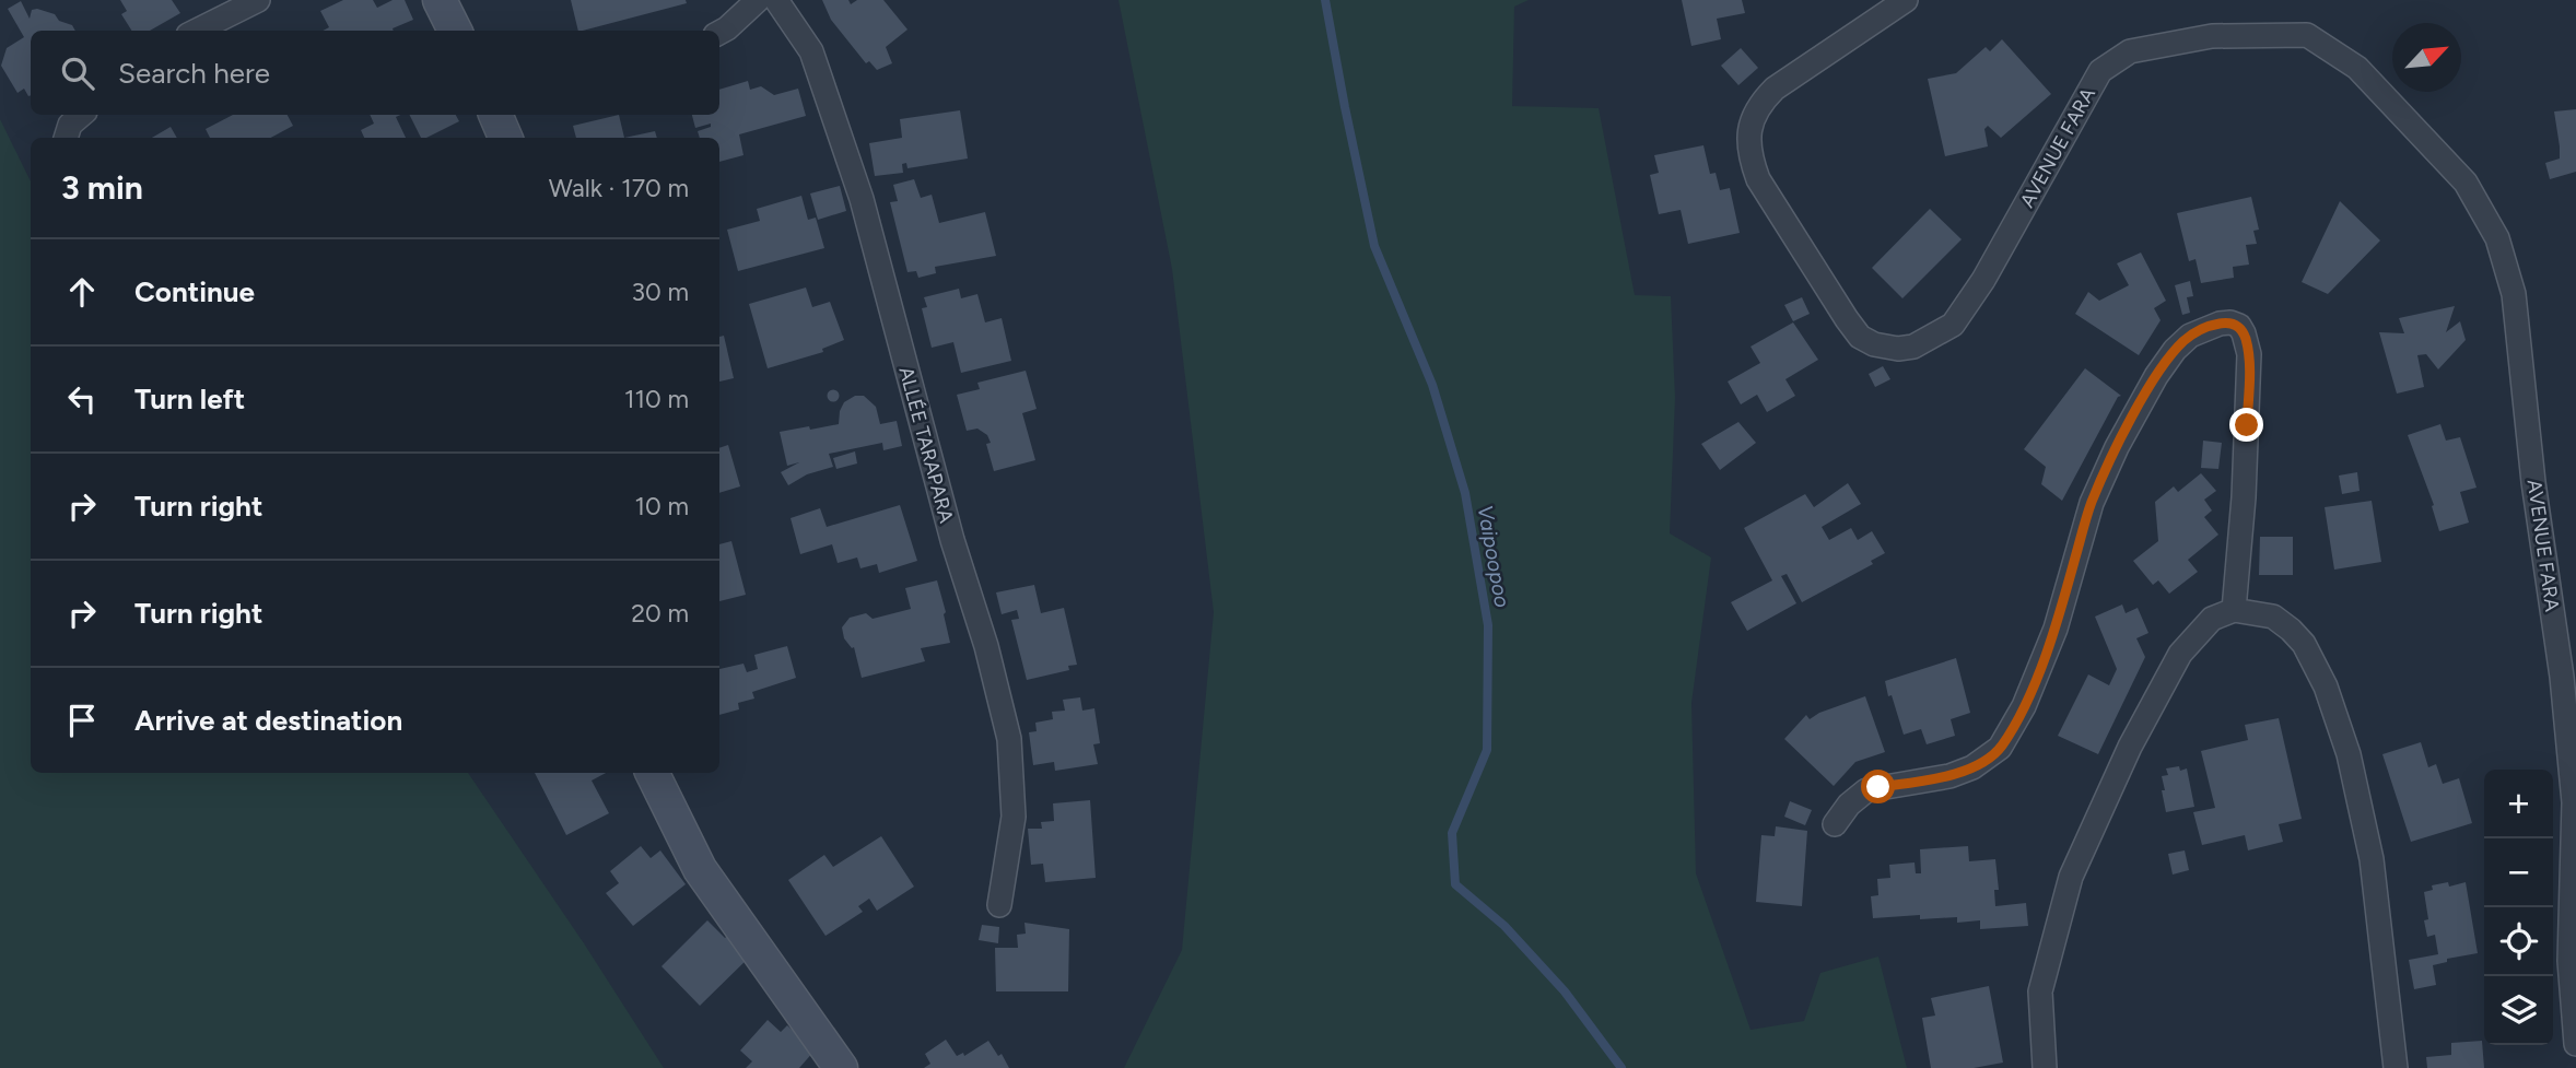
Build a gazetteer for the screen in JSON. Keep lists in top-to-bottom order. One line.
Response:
{"streets":{"street":["AVENUE FARA","ALLÉE TARAPARA"]},"water":["Vaipoopoo"],"north":"top right","page":{"search":"Search here","heading":["3 min","Walk · 170 m"],"list":[["Continue","30 m"],["Turn left","110 m"],["Turn right","10 m"],["Turn right","20 m"],"Arrive at destination"],"map_buttons":["+","−"]}}
